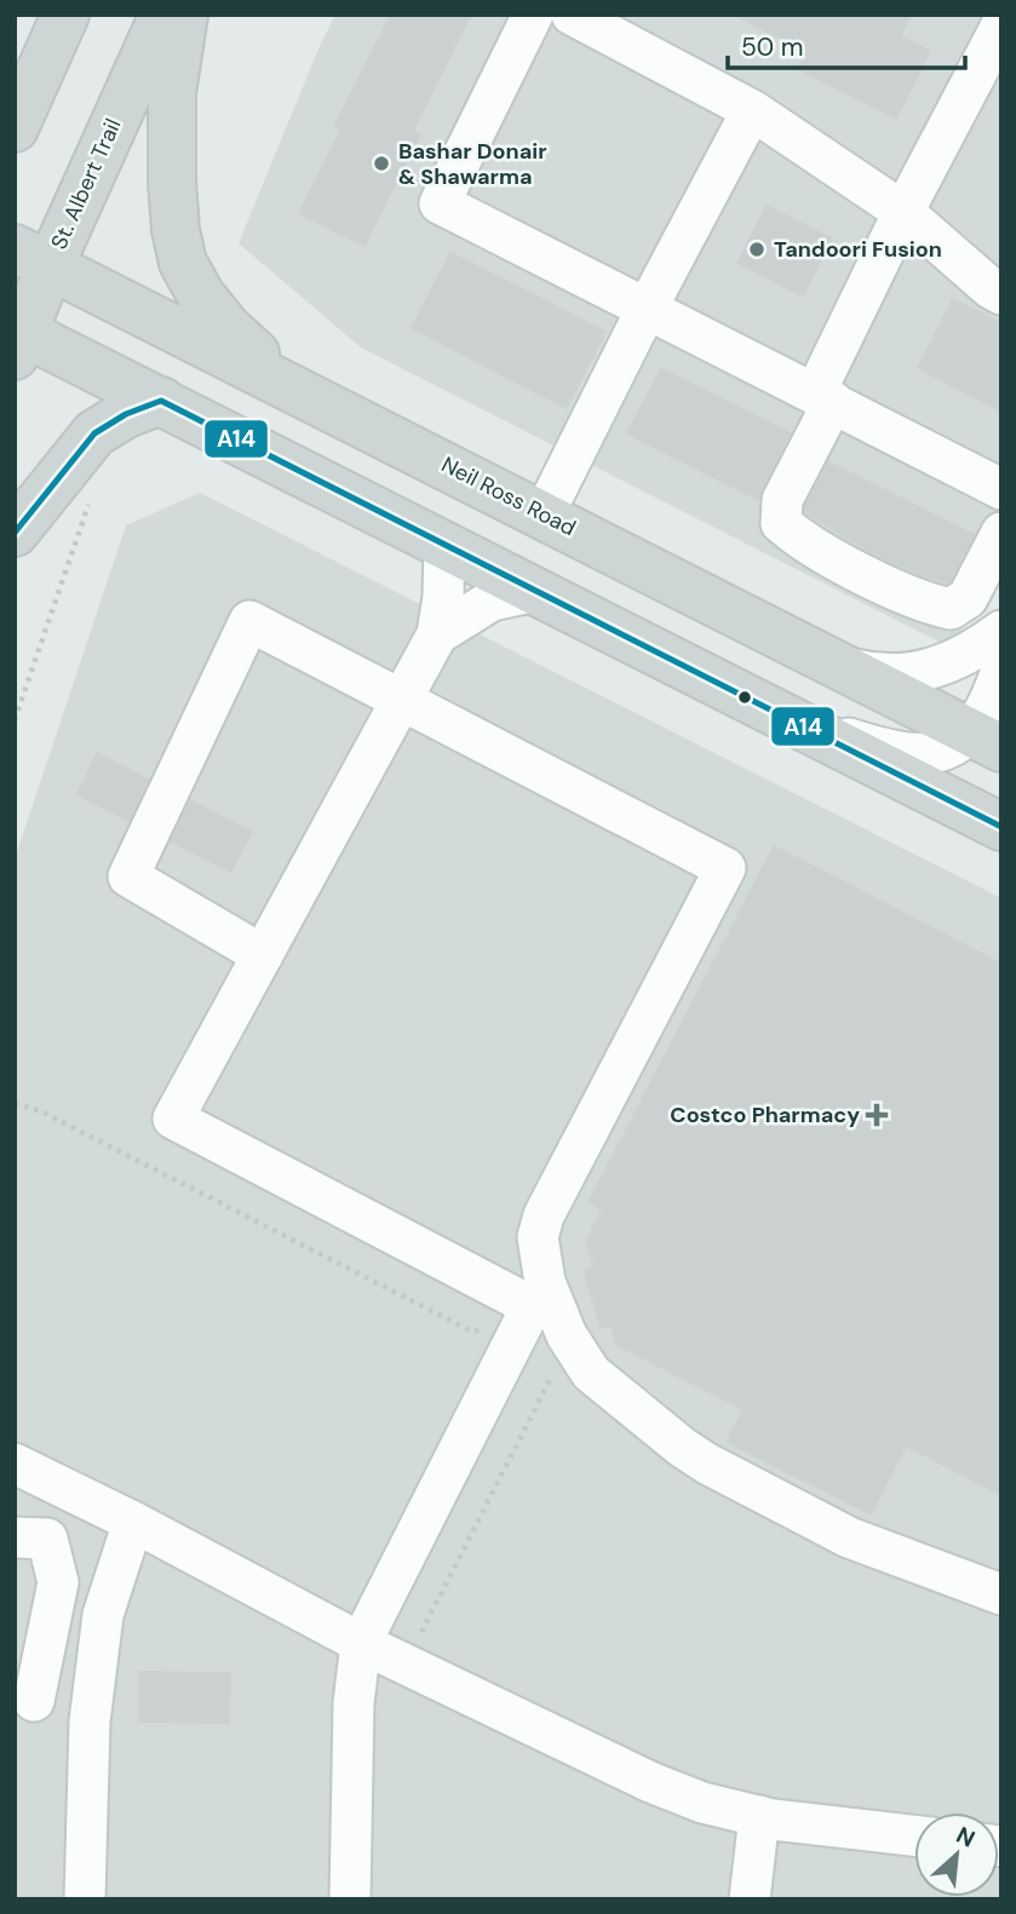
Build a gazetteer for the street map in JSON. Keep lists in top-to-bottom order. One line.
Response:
{"streets":{"main road":["St. Albert Trail","Neil Ross Road"]},"crossings":[["St. Albert Trail","Neil Ross Road"]],"places":{"other":["Bashar Donair & Shawarma","Tandoori Fusion"],"health":["Costco Pharmacy"]},"lines":["transit line A14"],"scale_bar":"50 m","north":"top right"}
